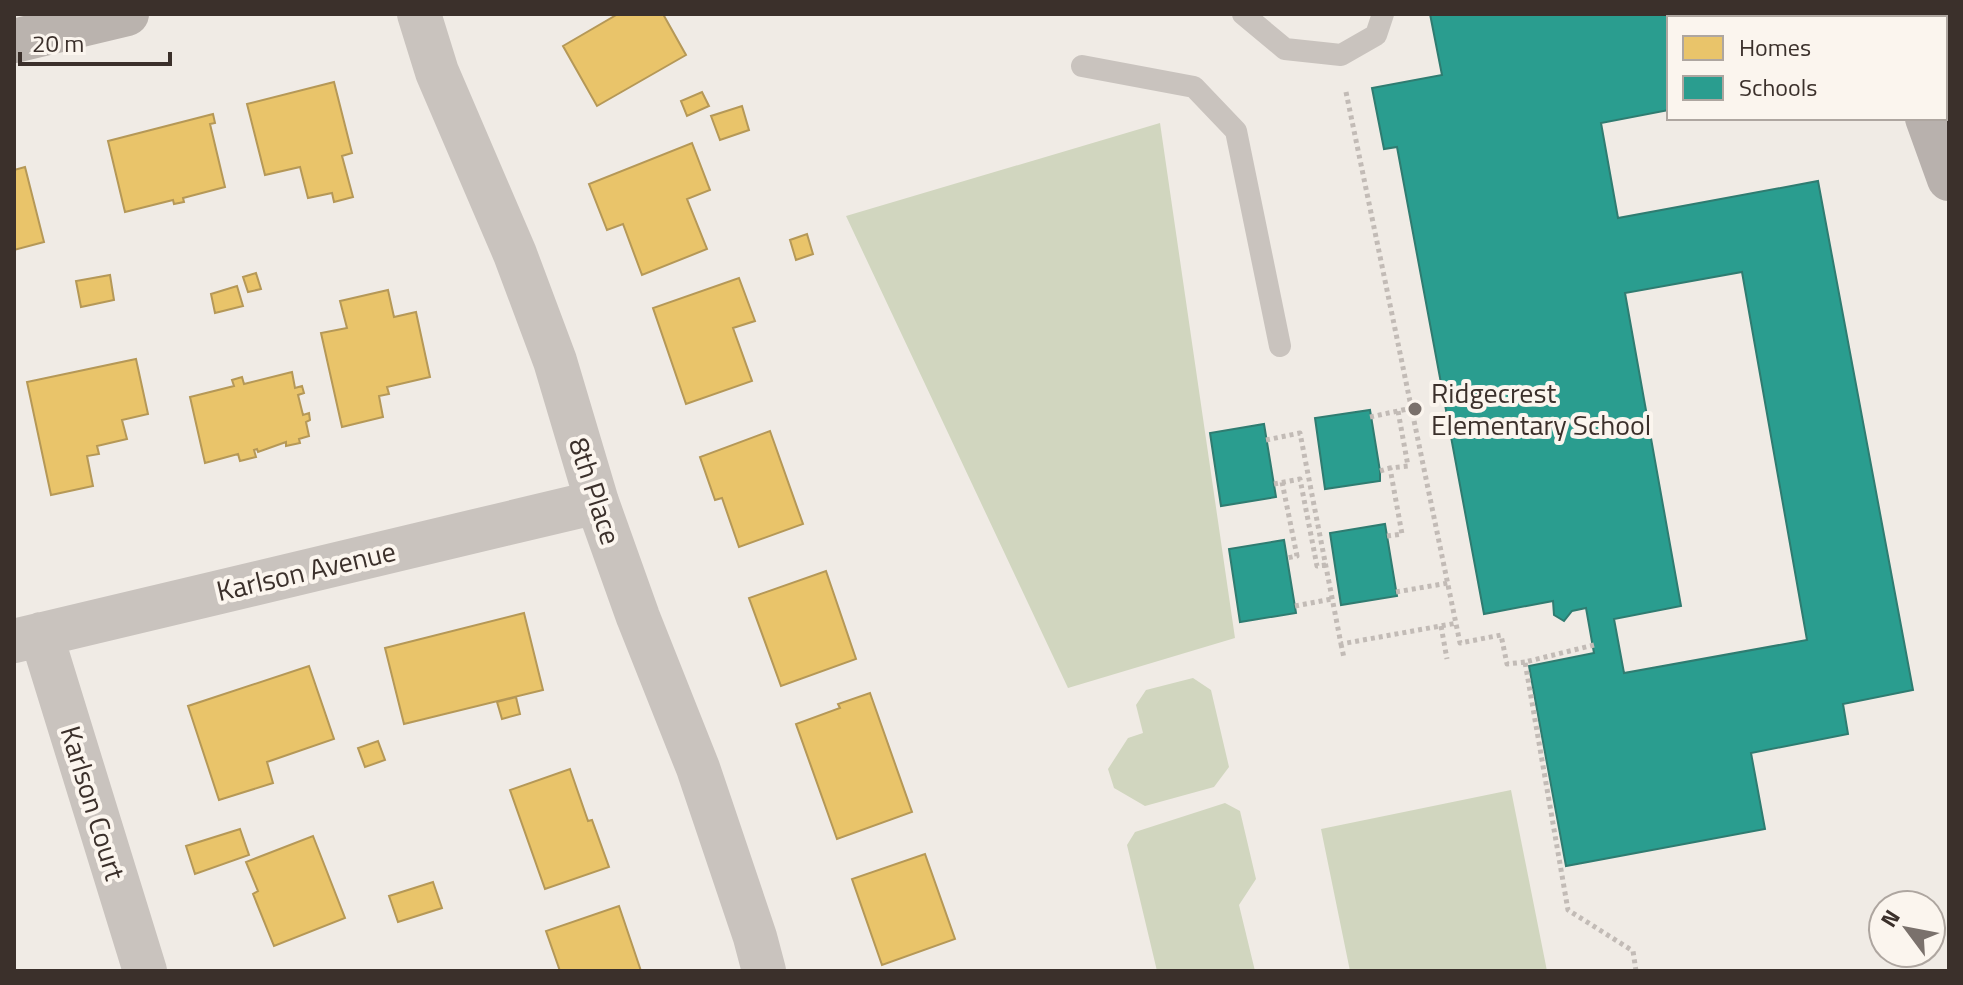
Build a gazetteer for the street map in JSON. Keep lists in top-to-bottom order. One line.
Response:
{"streets":{"street":["8th Place","Karlson Avenue","Karlson Court"]},"crossings":[["8th Place","Karlson Avenue"],["Karlson Avenue","Karlson Court"]],"places":["Ridgecrest Elementary School"],"legend":["Homes","Schools"],"scale_bar":"20 m","north":"top left"}
